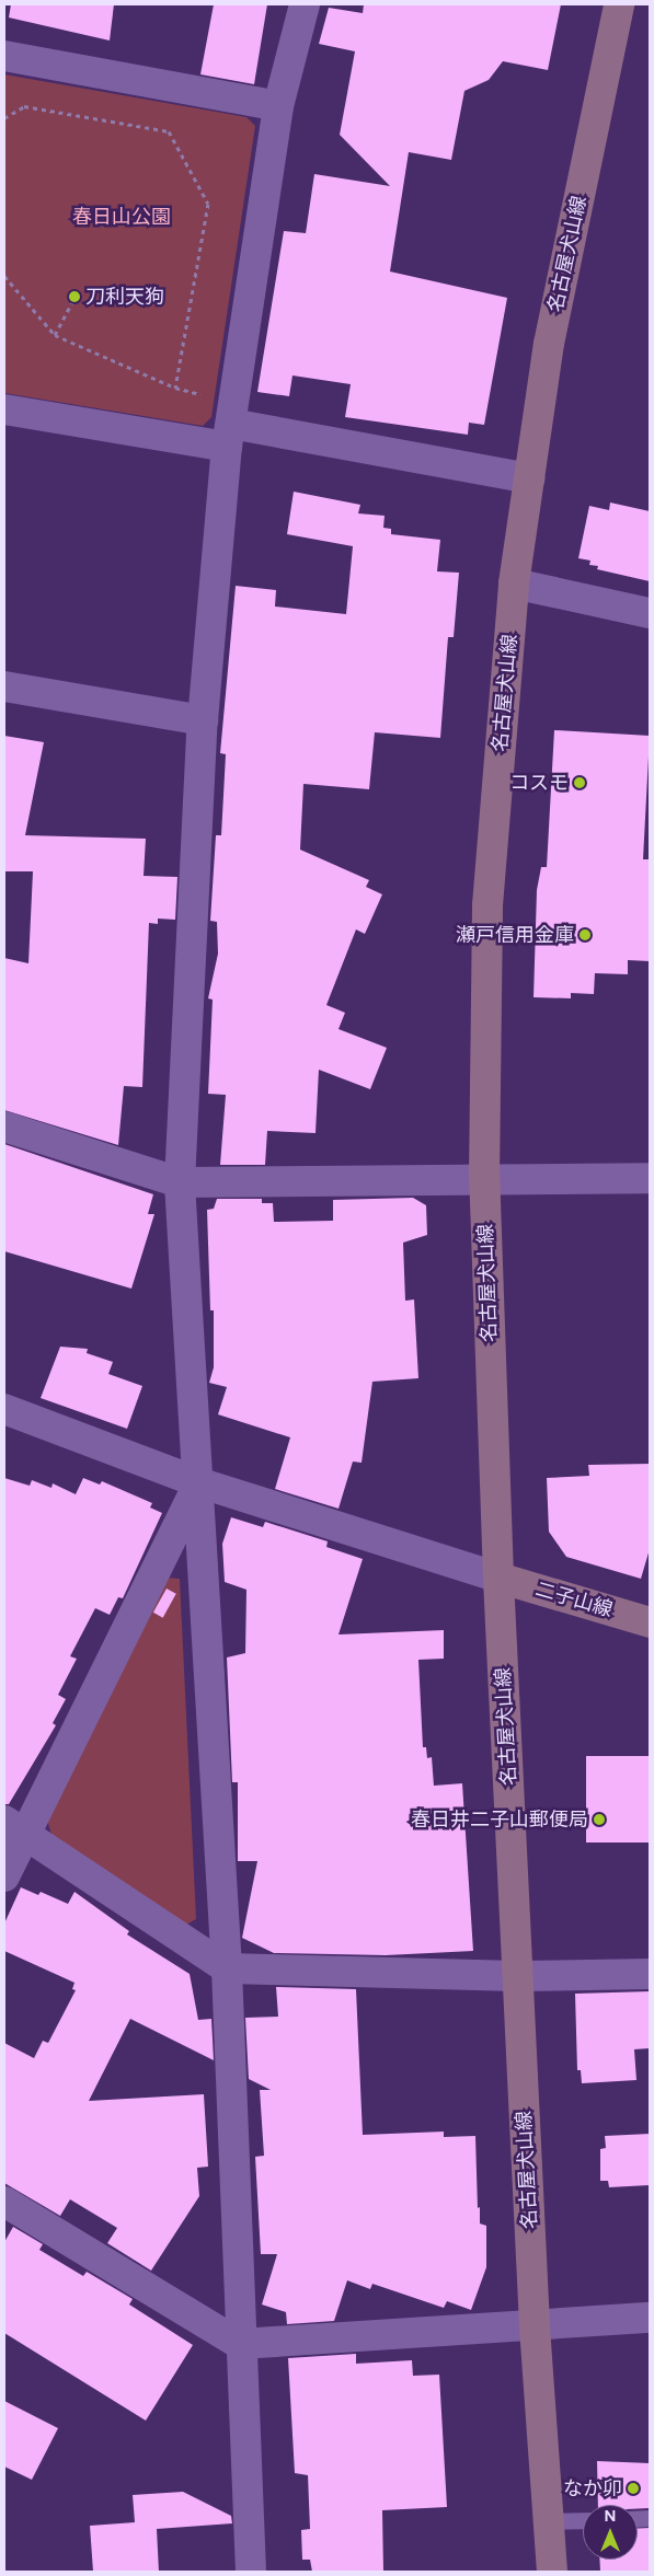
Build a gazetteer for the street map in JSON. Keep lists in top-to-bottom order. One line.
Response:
{"streets":{"main road":["名古屋犬山線","二子山線"]},"crossings":[["名古屋犬山線","二子山線"]],"parks":["春日山公園"],"places":["刀利天狗","コスモ","瀬戸信用金庫","春日井二子山郵便局","なか卯"],"north":"top"}
